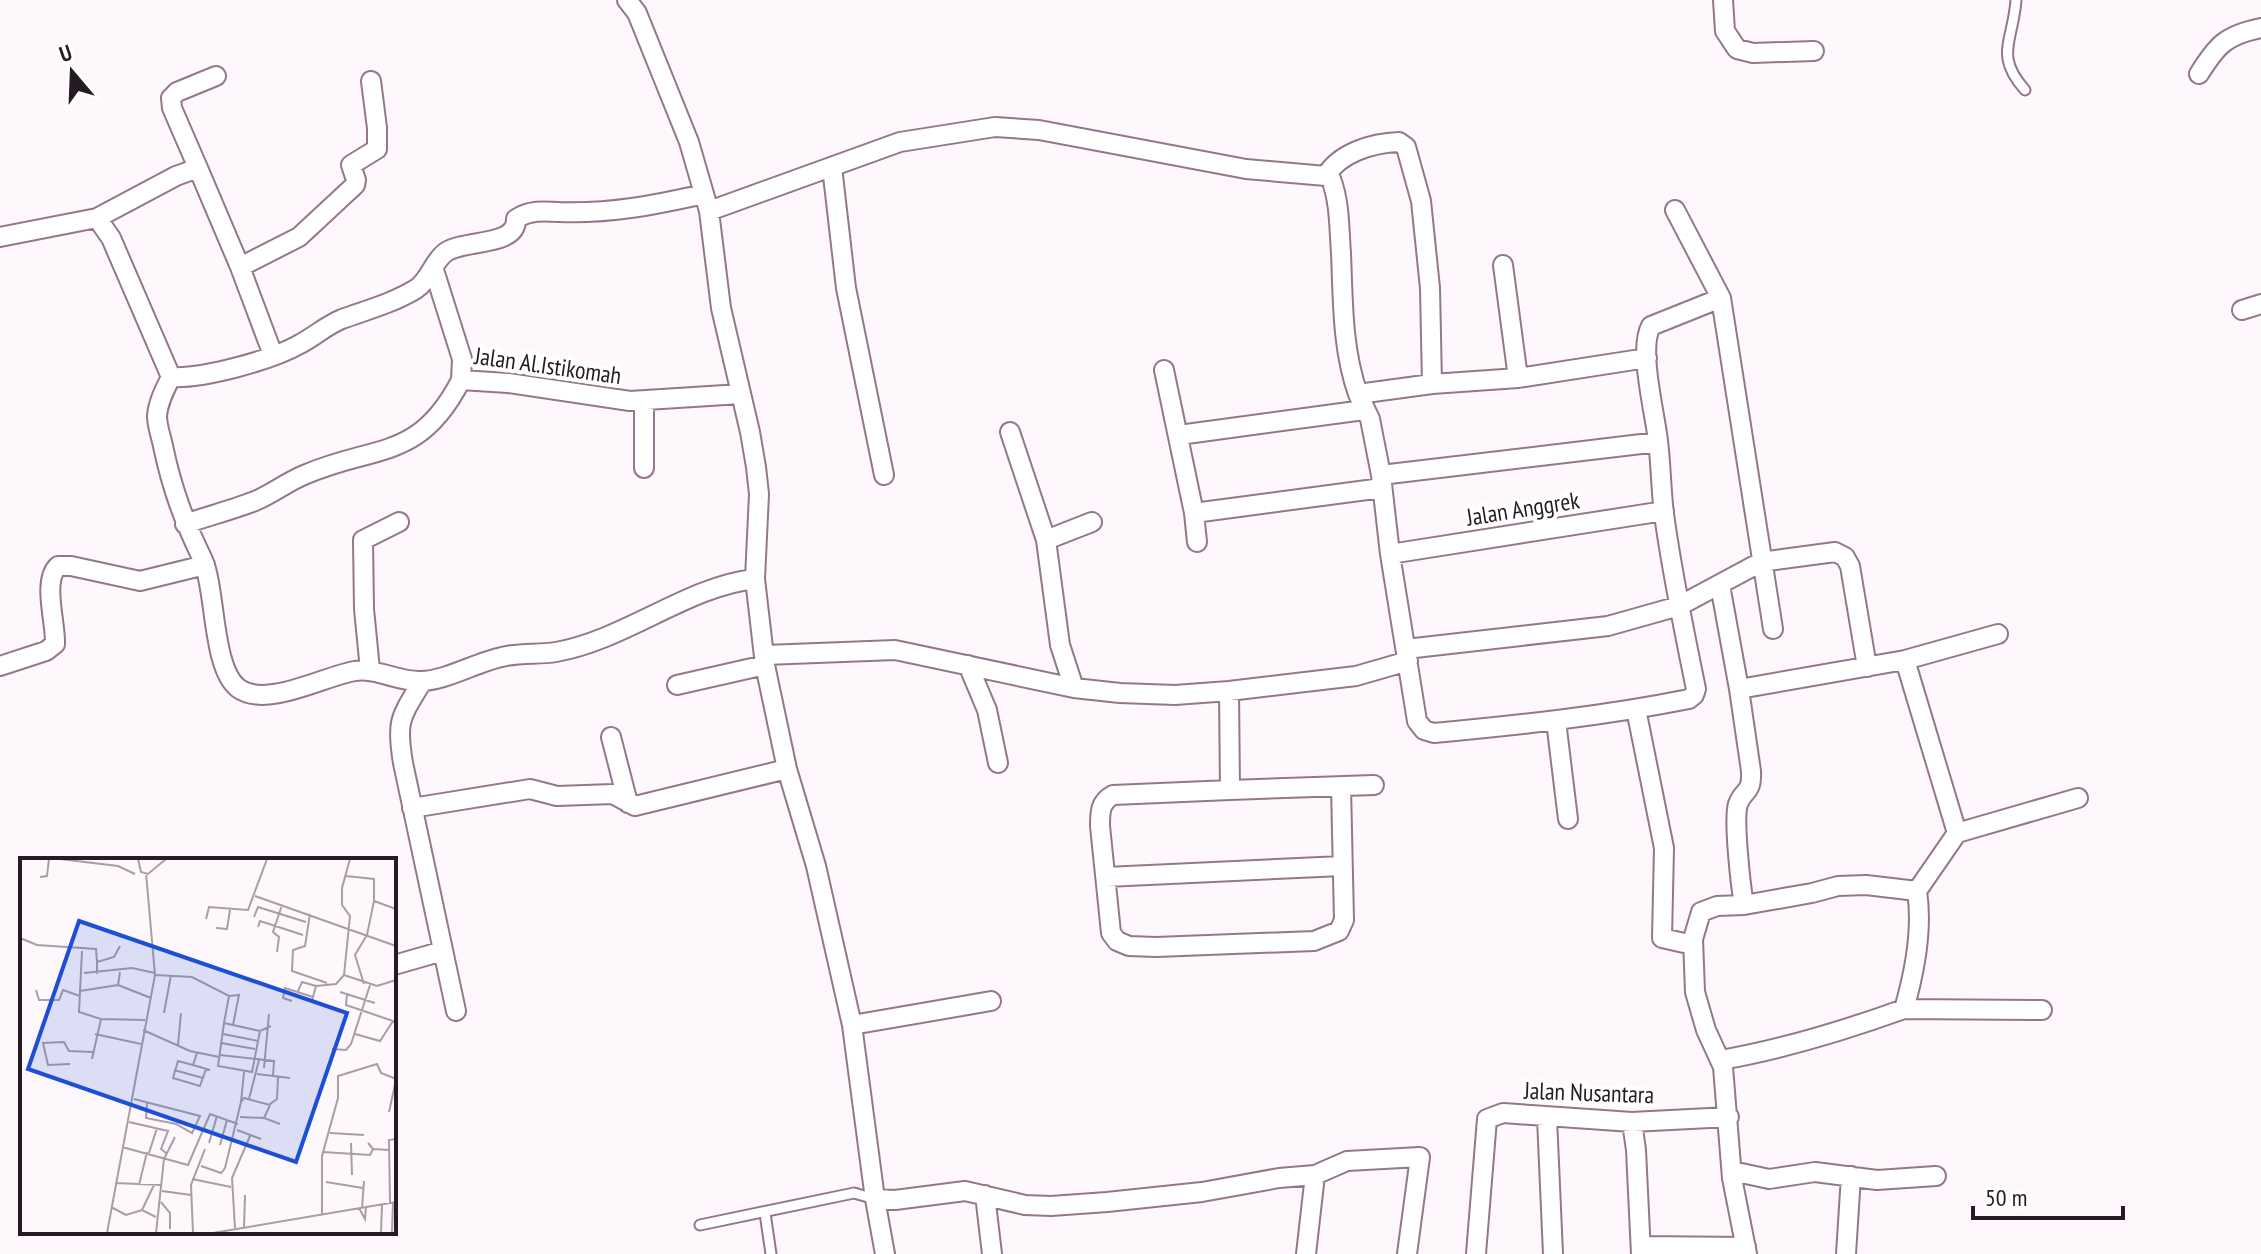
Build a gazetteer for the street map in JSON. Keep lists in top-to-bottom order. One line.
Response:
{"streets":{"street":["Jalan Al.Istikomah","Jalan Anggrek","Jalan Nusantara"]},"scale_bar":"50 m","north":"top"}
